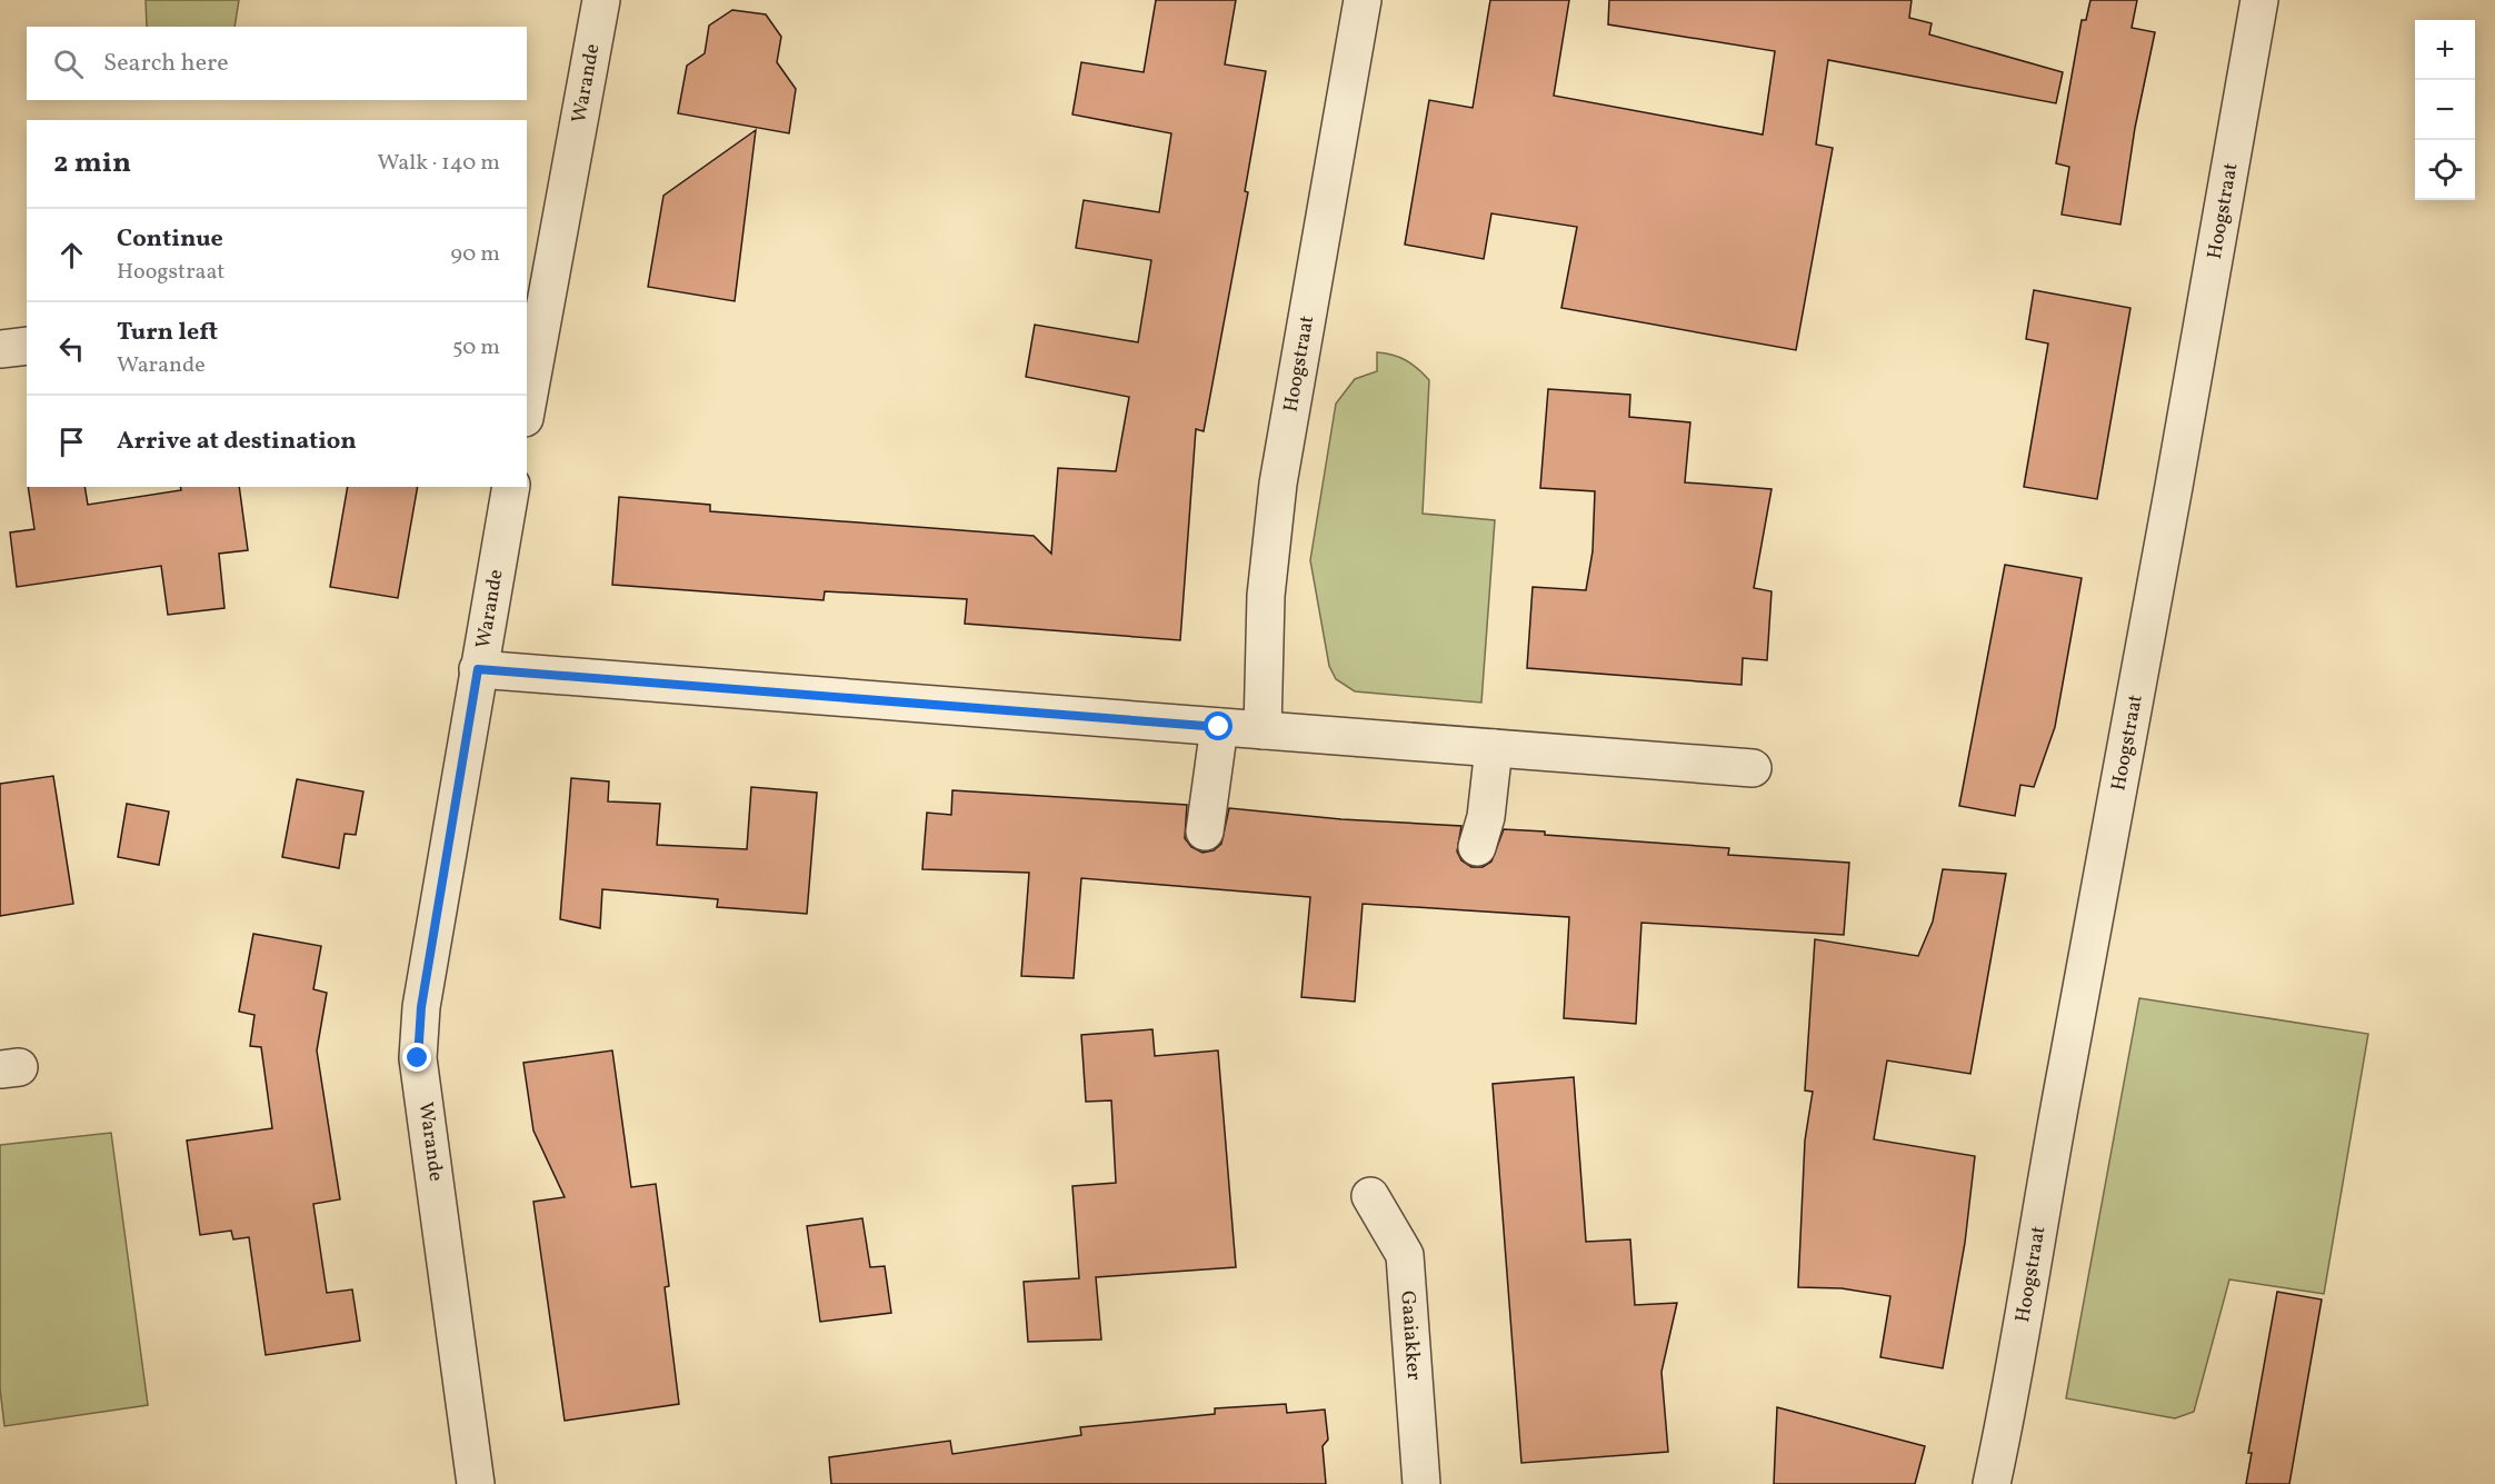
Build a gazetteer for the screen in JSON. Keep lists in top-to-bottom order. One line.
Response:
{"streets":{"street":["Warande","Hoogstraat","Gaaiakker"]},"page":{"map_buttons":["+","−"],"search":"Search here","heading":["2 min","Walk · 140 m"],"list":[["Continue","Hoogstraat","90 m"],["Turn left","Warande","50 m"],"Arrive at destination"]}}
